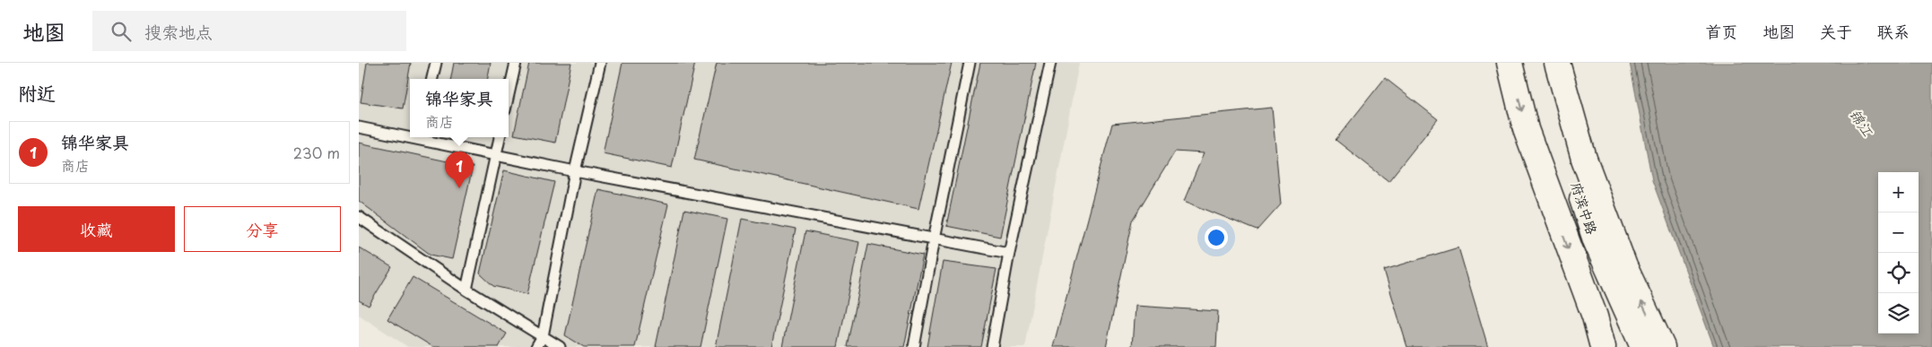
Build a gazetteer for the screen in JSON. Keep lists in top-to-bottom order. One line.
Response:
{"streets":{"street":["府滨中路"]},"water":["锦江"],"page":{"header":"地图","search":"搜索地点","nav":["首页","地图","关于","联系"],"heading":"附近","popup":["锦华家具","商店"],"list":[{"mark":"1","name":"锦华家具","note":"商店","value":"230 m"}],"pins":"1","map_buttons":["+","−"],"buttons":["收藏","分享"]}}
